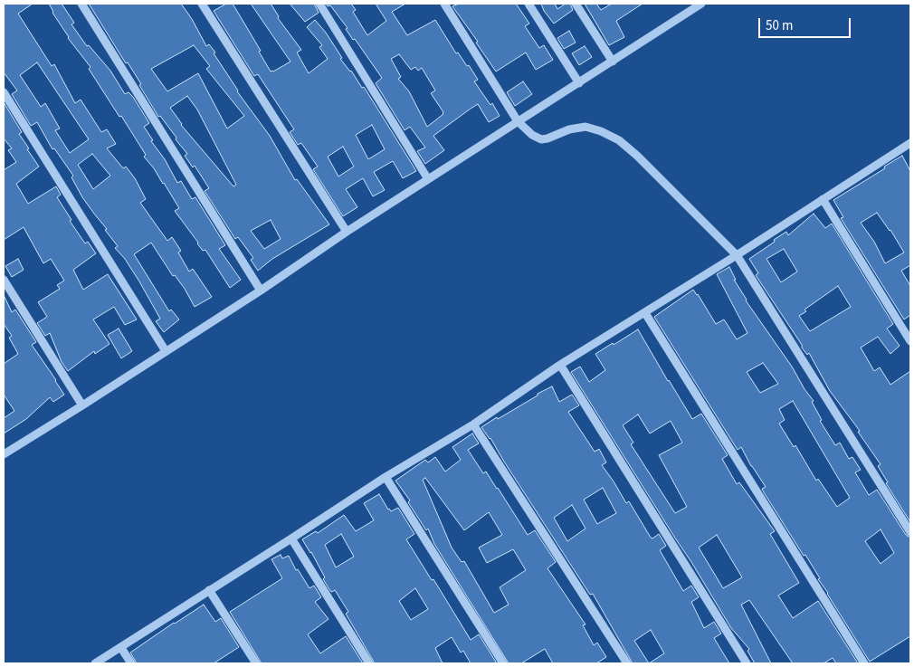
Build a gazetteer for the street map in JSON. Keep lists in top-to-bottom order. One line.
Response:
{"scale_bar":"50 m"}
